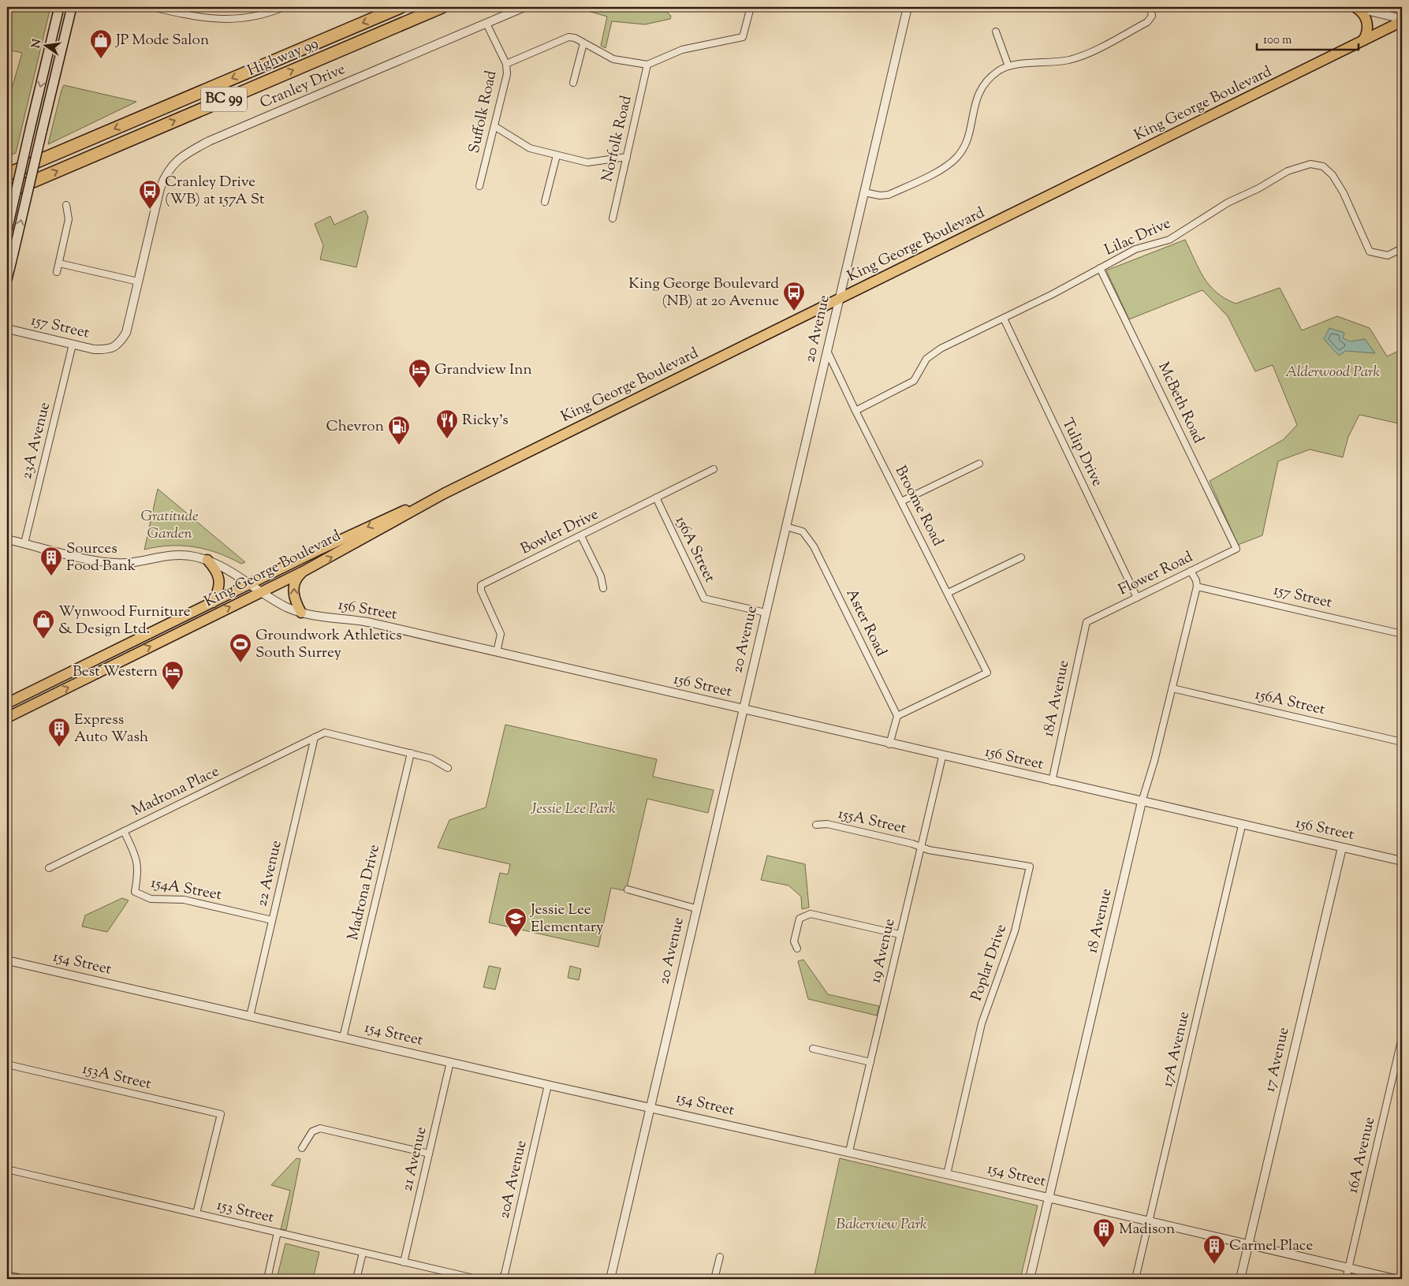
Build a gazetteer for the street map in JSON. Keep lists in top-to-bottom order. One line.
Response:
{"streets":{"highway":["Highway 99","BC 99"],"main road":["King George Boulevard"],"street":["Cranley Drive","Suffolk Road","Norfolk Road","Lilac Drive","157 Street","20 Avenue","McBeth Road","23A Avenue","Tulip Drive","Broome Road","Bowler Drive","156A Street","Flower Road","156 Street","Aster Road","18A Avenue","Madrona Place","155A Street","22 Avenue","154A Street","Madrona Drive","18 Avenue","19 Avenue","Poplar Drive","154 Street","17A Avenue","17 Avenue","153A Street","16A Avenue","21 Avenue","20A Avenue","153 Street"]},"crossings":[["Cranley Drive","Suffolk Road"],["Cranley Drive","157 Street"],["King George Boulevard","20 Avenue"],["King George Boulevard","156 Street"],["Lilac Drive","McBeth Road"],["Lilac Drive","Tulip Drive"],["Lilac Drive","Broome Road"],["157 Street","23A Avenue"],["157 Street","18 Avenue"],["20 Avenue","Broome Road"],["20 Avenue","156A Street"],["20 Avenue","156 Street"],["20 Avenue","Aster Road"],["20 Avenue","154 Street"],["McBeth Road","Flower Road"],["23A Avenue","156 Street"],["Tulip Drive","Flower Road"],["Broome Road","Aster Road"],["Bowler Drive","156A Street"],["Bowler Drive","156 Street"],["156A Street","18 Avenue"],["Flower Road","18A Avenue"],["156 Street","18A Avenue"],["156 Street","18 Avenue"],["156 Street","19 Avenue"],["156 Street","17A Avenue"],["156 Street","17 Avenue"],["Madrona Place","22 Avenue"],["Madrona Place","154A Street"],["155A Street","19 Avenue"],["155A Street","Poplar Drive"],["22 Avenue","154A Street"],["22 Avenue","154 Street"],["Madrona Drive","154 Street"],["18 Avenue","154 Street"],["19 Avenue","Poplar Drive"],["19 Avenue","154 Street"],["Poplar Drive","154 Street"],["154 Street","17A Avenue"],["154 Street","17 Avenue"],["154 Street","16A Avenue"],["154 Street","21 Avenue"],["154 Street","20A Avenue"],["153A Street","153 Street"],["21 Avenue","153 Street"]],"parks":["Alderwood Park","Gratitude Garden","Jessie Lee Park","Bakerview Park"],"places":{"shop":["JP Mode Salon","Wynwood Furniture & Design Ltd."],"bus stop":["Cranley Drive (WB) at 157A St","King George Boulevard (NB) at 20 Avenue"],"hotel":["Grandview Inn","Best Western"],"restaurant":["Ricky's"],"fuel station":["Chevron"],"building":["Sources Food Bank","Express Auto Wash","Madison","Carmel Place"],"sports":["Groundwork Athletics South Surrey"],"school or university":["Jessie Lee Elementary"]},"scale_bar":"100 m","north":"left"}
